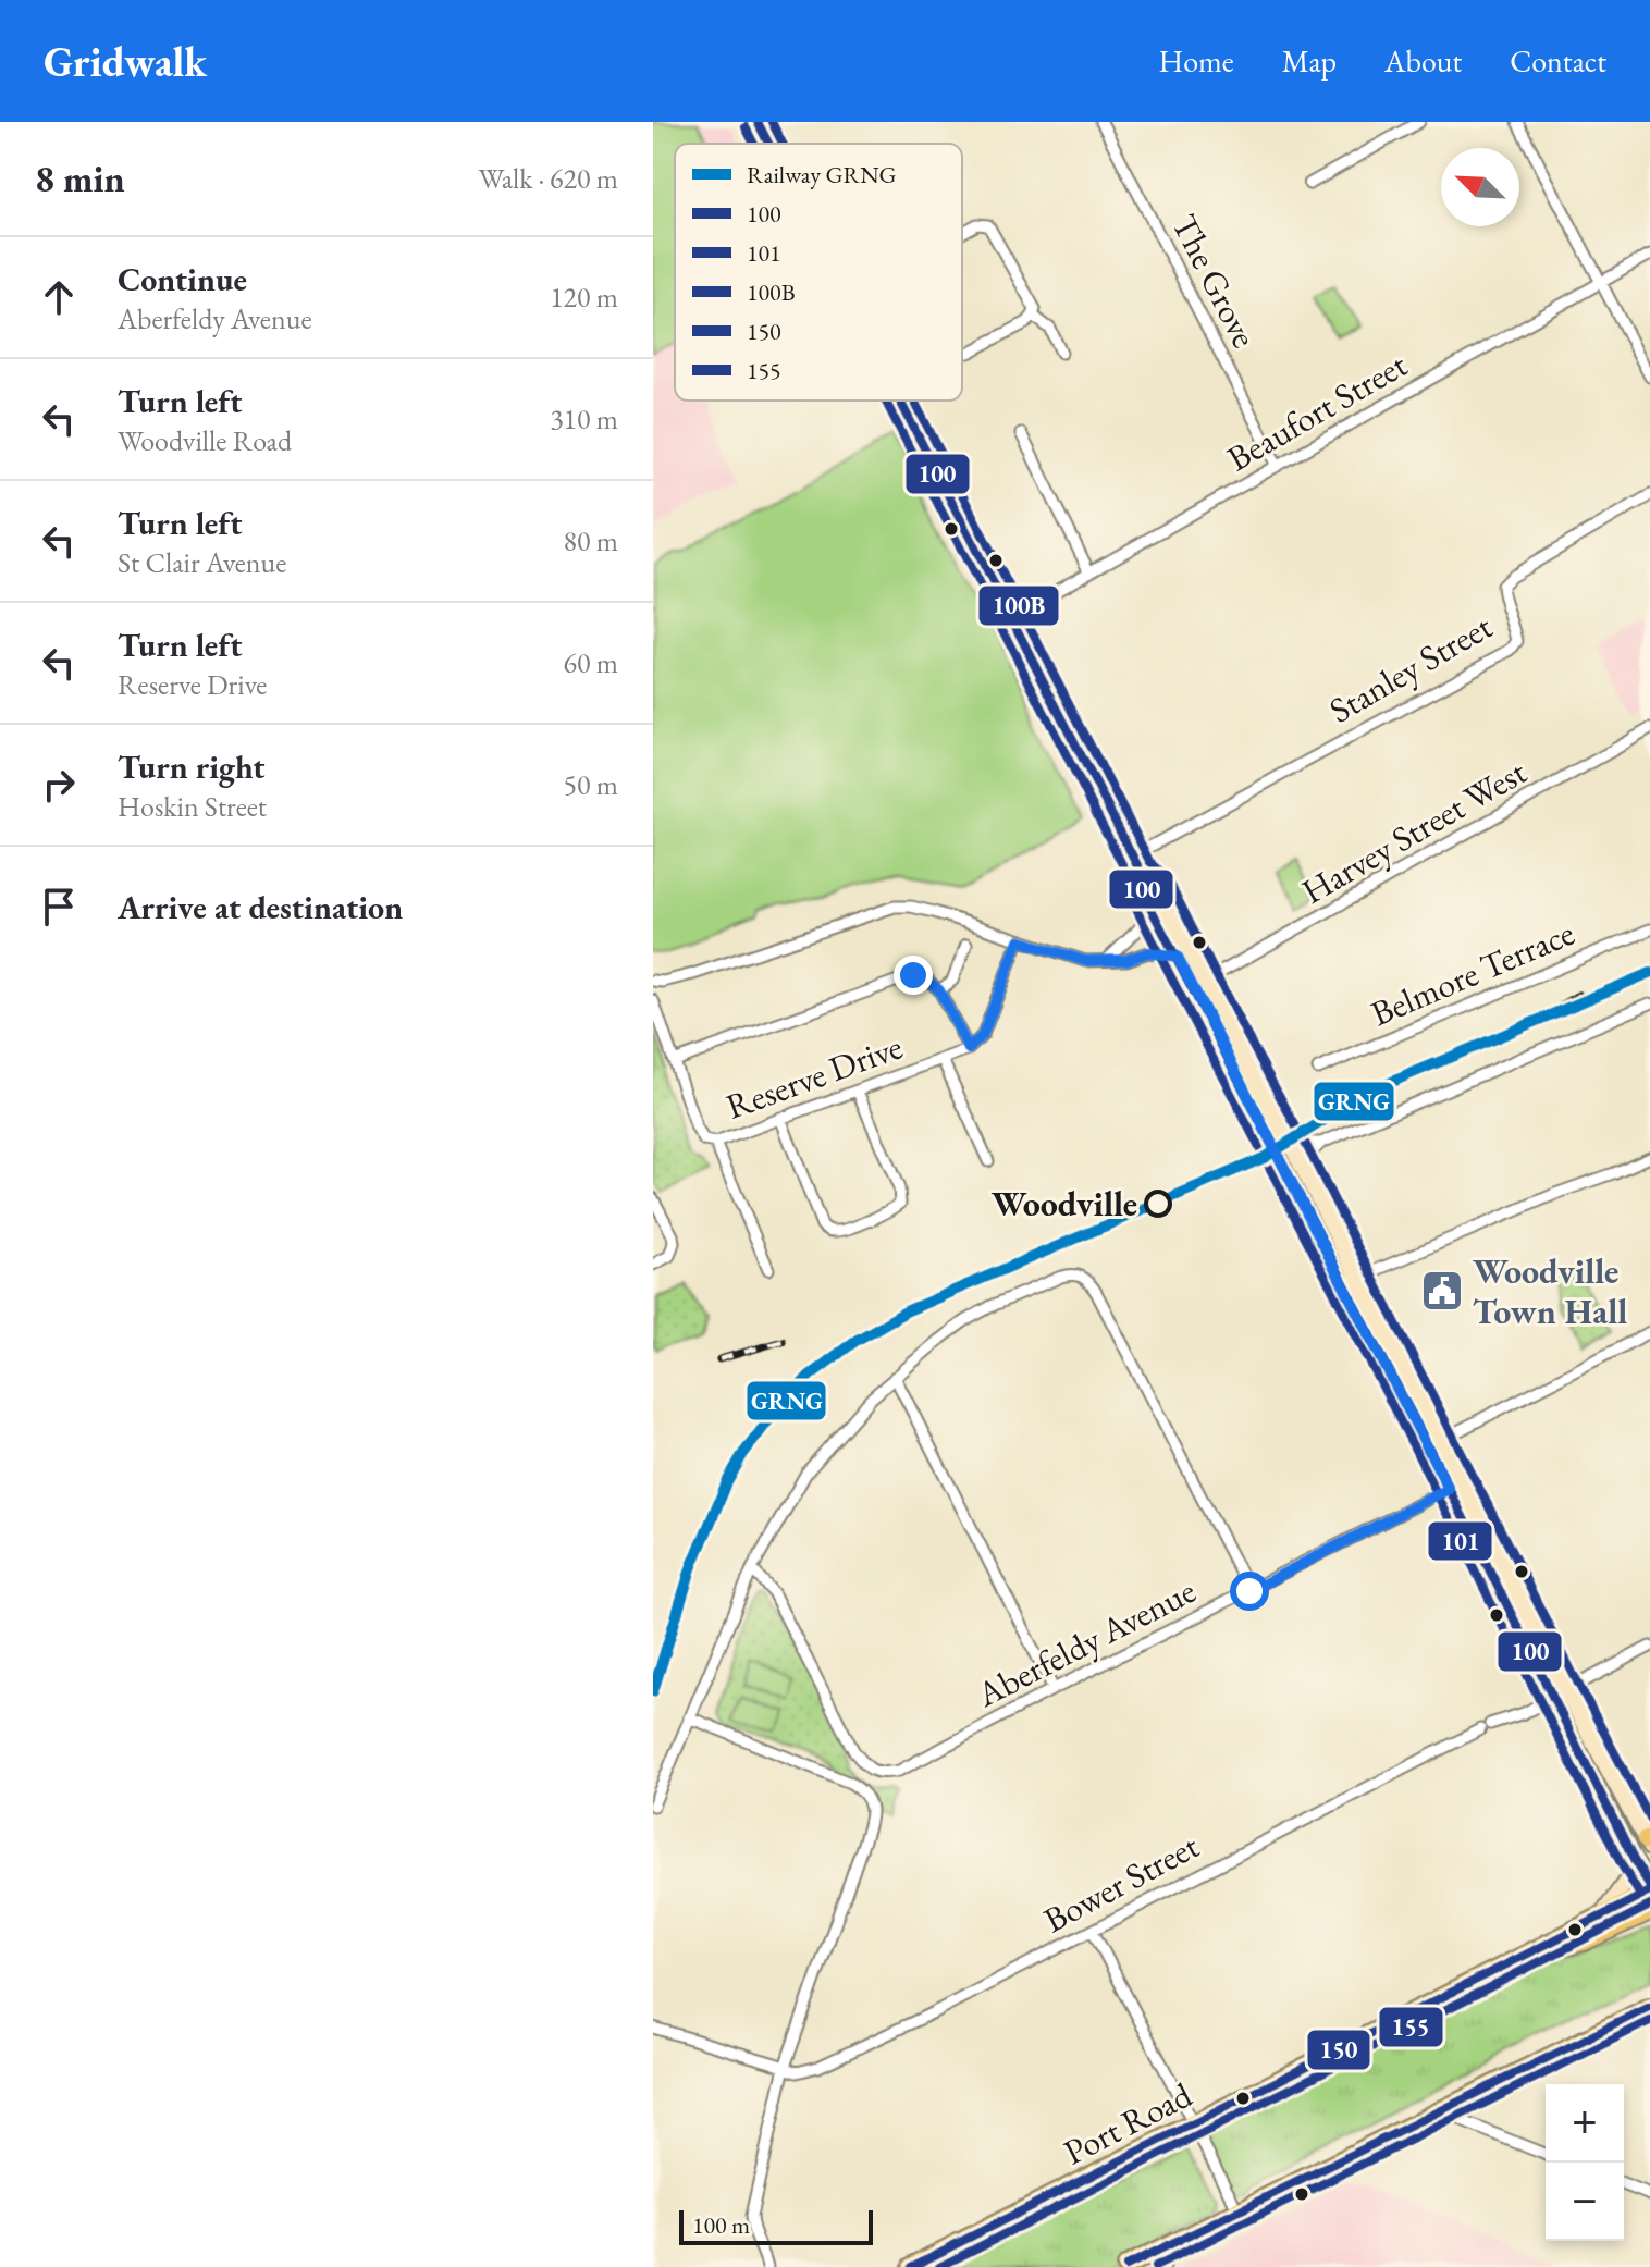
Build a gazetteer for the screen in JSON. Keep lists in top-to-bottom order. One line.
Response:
{"streets":{"highway":["Port Road"],"street":["The Grove","Beaufort Street","Stanley Street","Harvey Street West","Belmore Terrace","Reserve Drive","Aberfeldy Avenue","Bower Street"]},"crossings":[["The Grove","Beaufort Street"]],"places":{"other":["Woodville"],"public building":["Woodville Town Hall"]},"lines":["transit line 100","transit line 100B","transit line 101","rail line GRNG","transit line 150","transit line 155"],"legend":["Railway GRNG","100","101","100B","150","155"],"scale_bar":"100 m","north":"top left","page":{"header":"Gridwalk","nav":["Home","Map","About","Contact"],"heading":["8 min","Walk · 620 m"],"list":[["Continue","Aberfeldy Avenue","120 m"],["Turn left","Woodville Road","310 m"],["Turn left","St Clair Avenue","80 m"],["Turn left","Reserve Drive","60 m"],["Turn right","Hoskin Street","50 m"],"Arrive at destination"],"map_buttons":["+","−"],"scale":"100 m"}}
